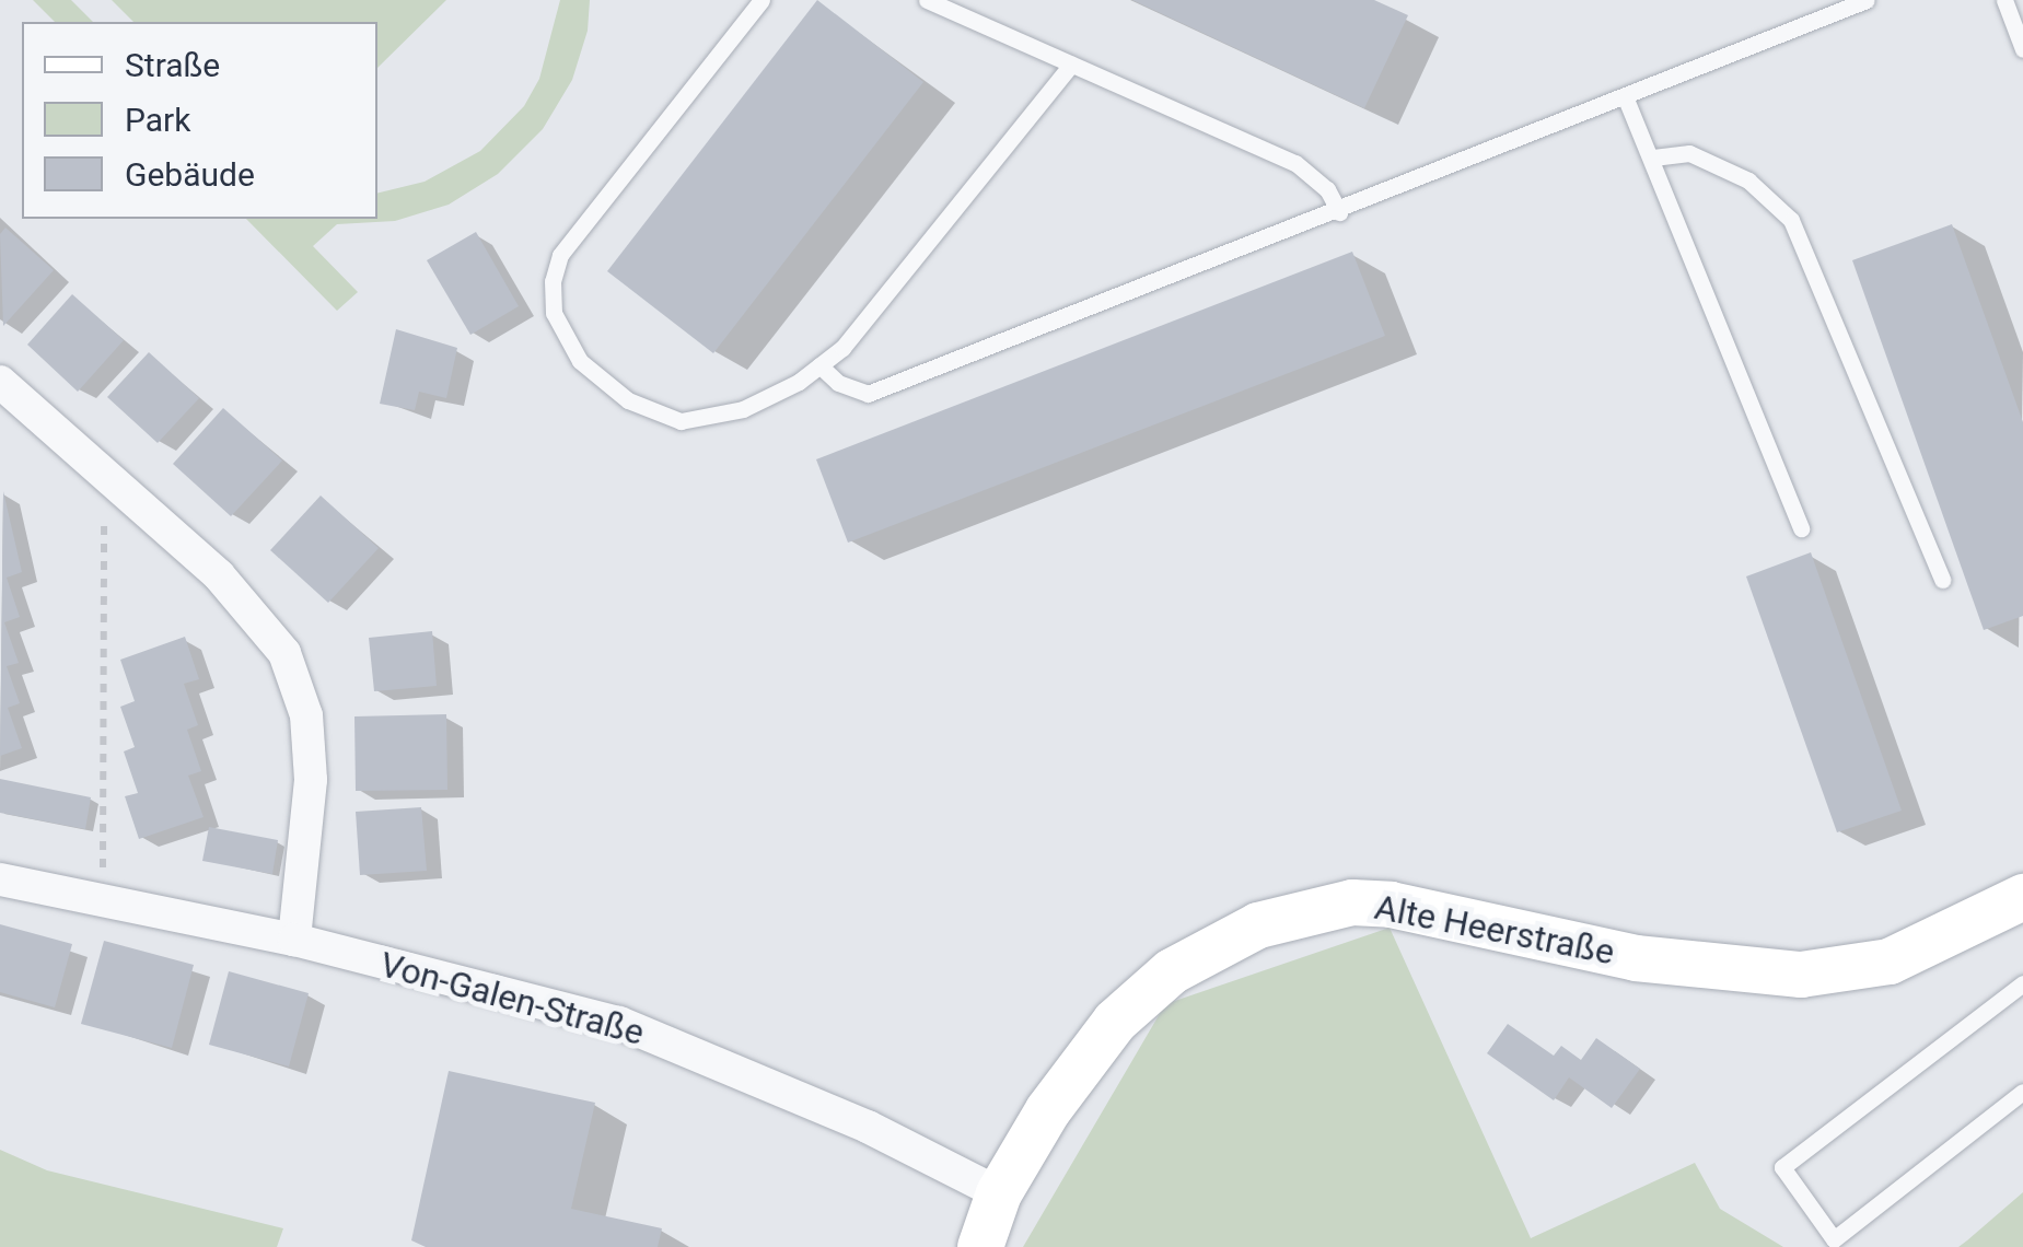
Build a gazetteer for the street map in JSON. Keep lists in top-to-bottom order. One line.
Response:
{"streets":{"street":["Alte Heerstraße","Von-Galen-Straße"]},"crossings":[["Alte Heerstraße","Von-Galen-Straße"]],"legend":["Straße","Park","Gebäude"]}
